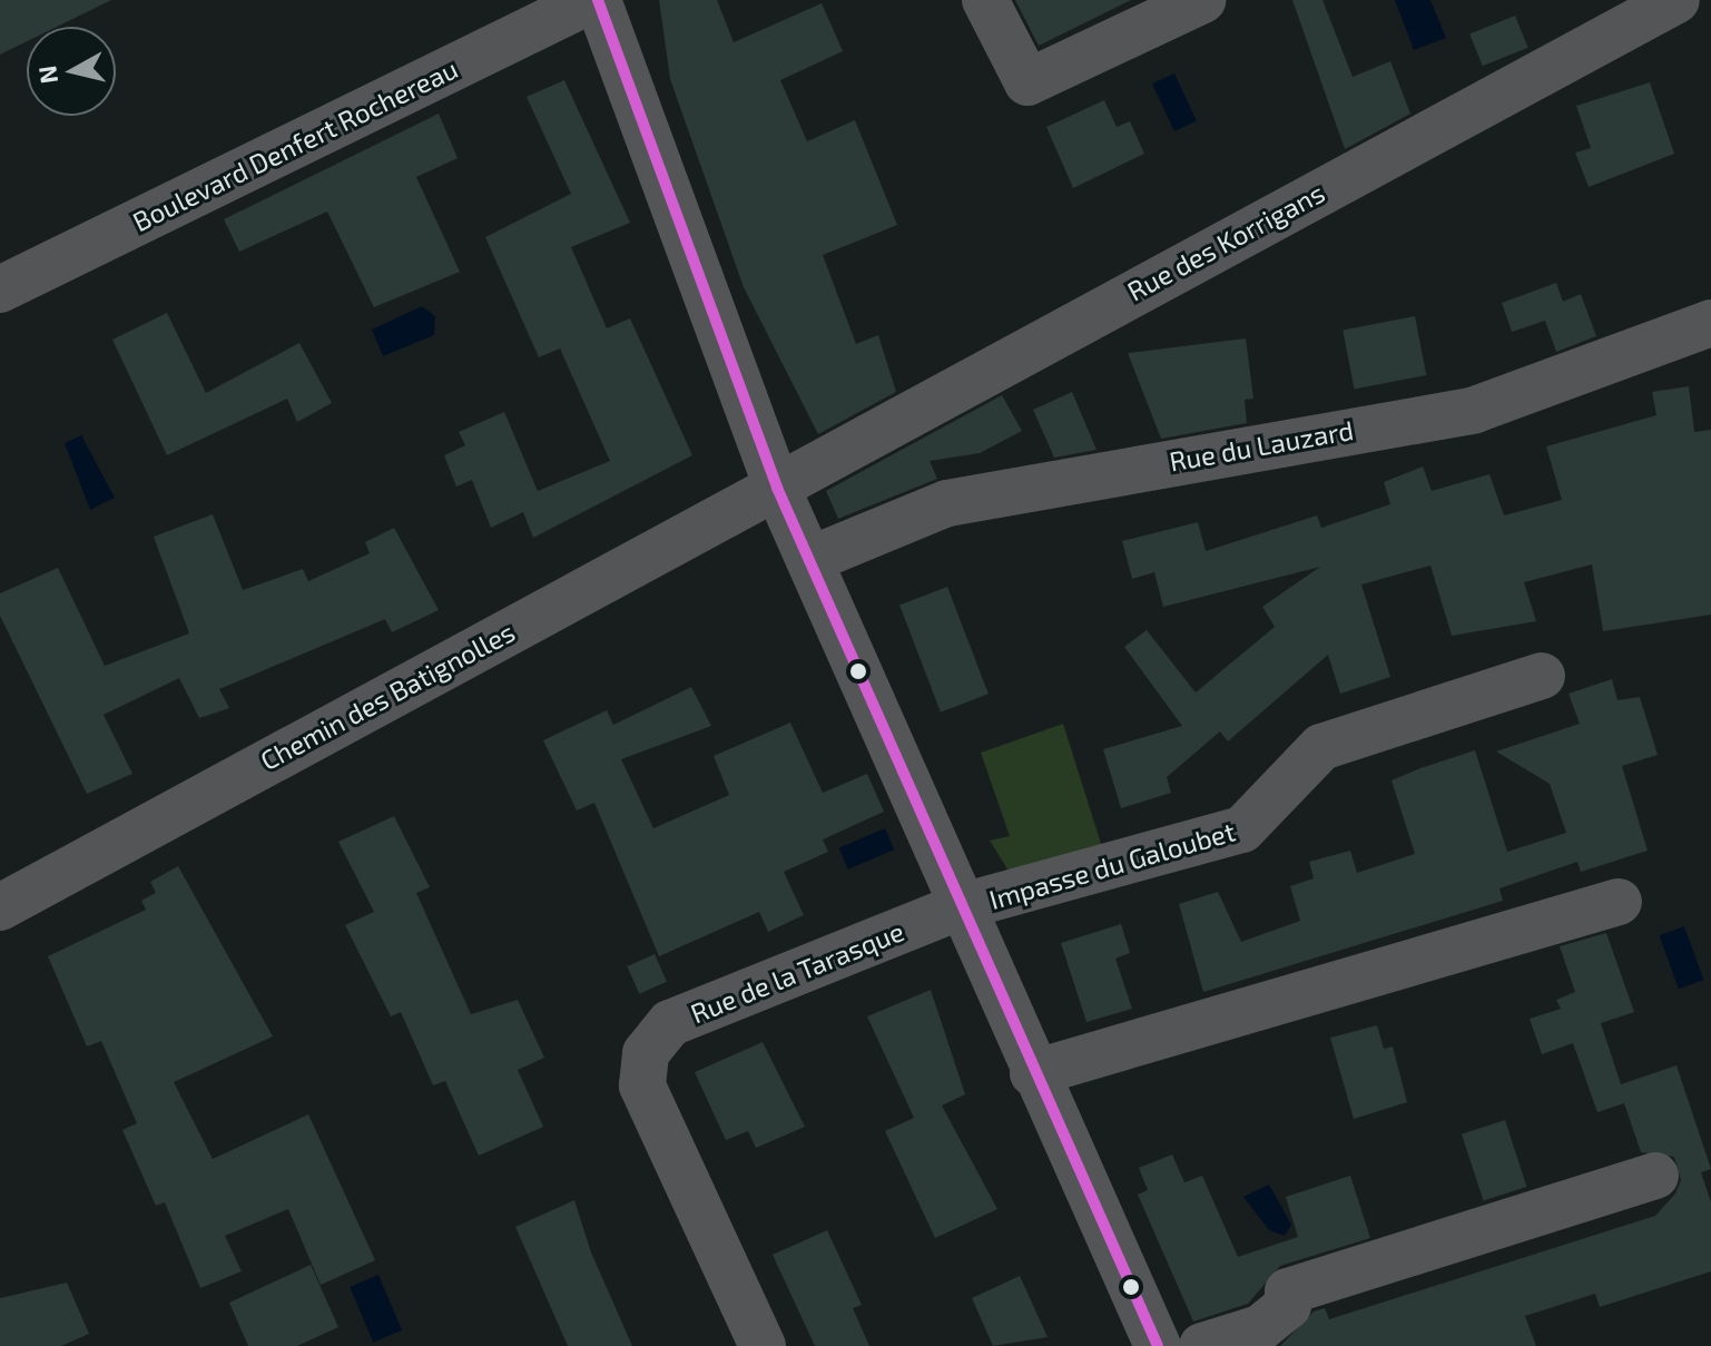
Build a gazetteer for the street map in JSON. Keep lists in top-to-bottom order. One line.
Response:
{"streets":{"street":["Boulevard Denfert Rochereau","Rue des Korrigans","Rue du Lauzard","Chemin des Batignolles","Impasse du Galoubet","Rue de la Tarasque"]},"crossings":[["Rue des Korrigans","Chemin des Batignolles"],["Impasse du Galoubet","Rue de la Tarasque"]],"north":"left"}
